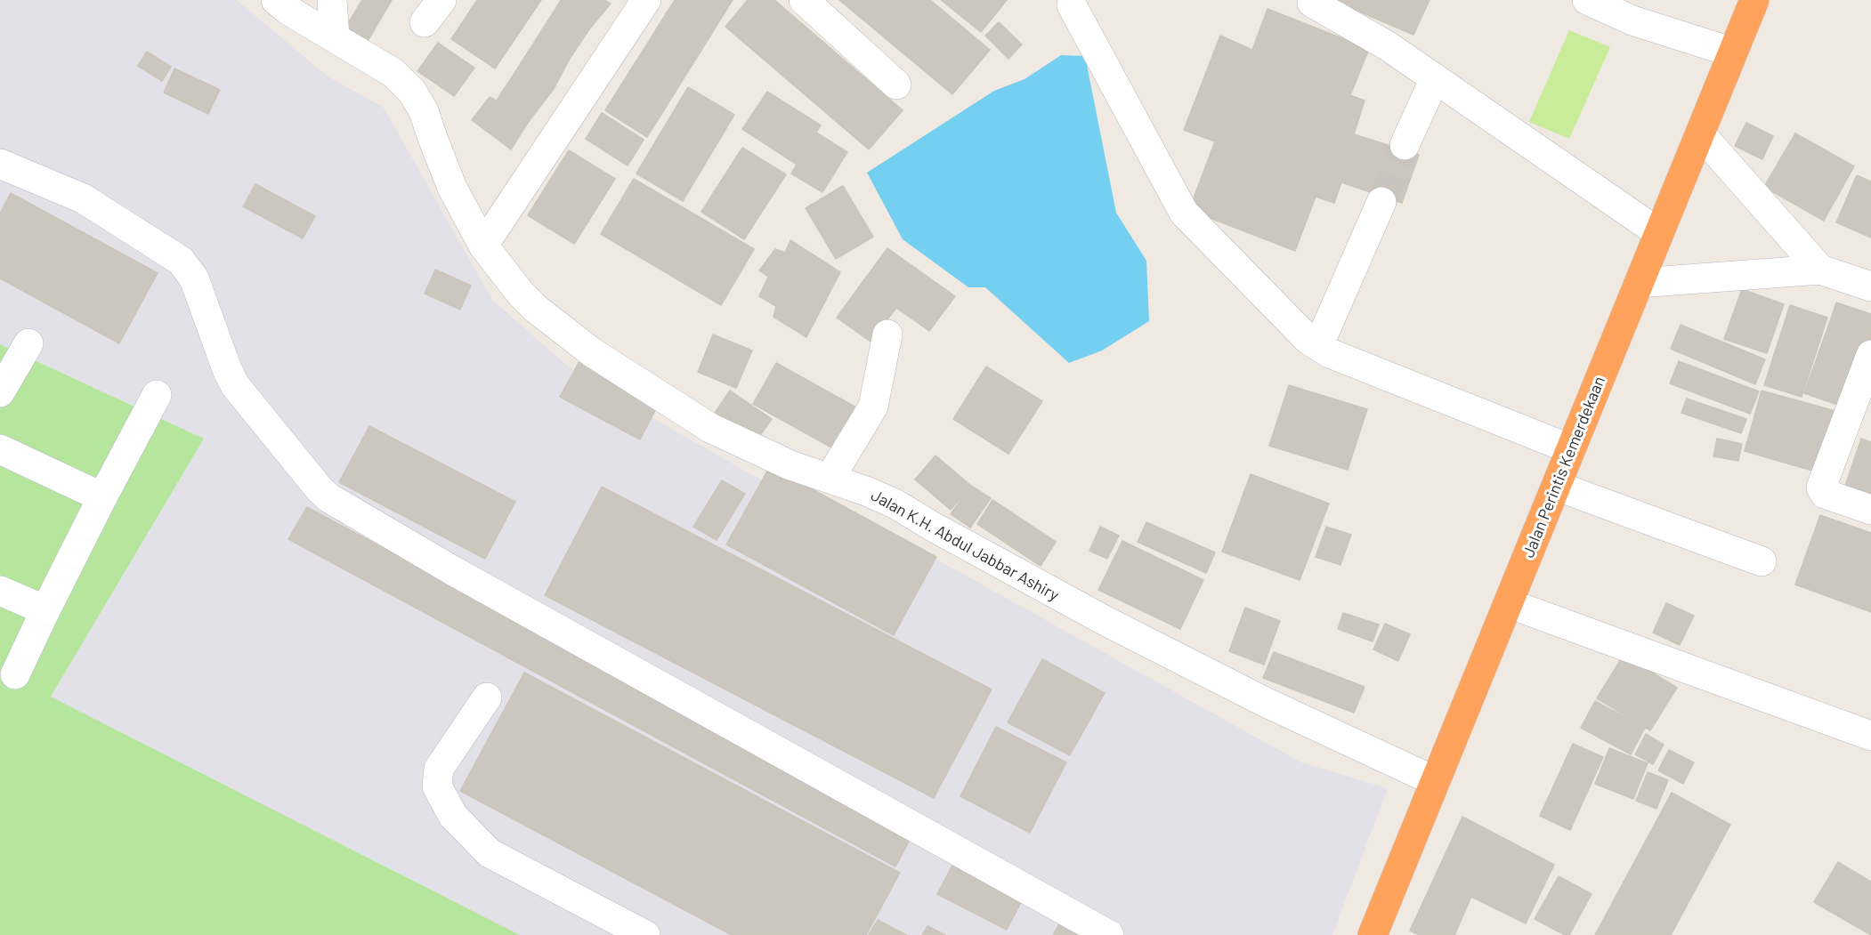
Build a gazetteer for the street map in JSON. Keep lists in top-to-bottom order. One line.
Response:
{"streets":{"highway":["Jalan Perintis Kemerdekaan"],"street":["Jalan K.H. Abdul Jabbar Ashiry"]},"crossings":[["Jalan Perintis Kemerdekaan","Jalan K.H. Abdul Jabbar Ashiry"]]}
